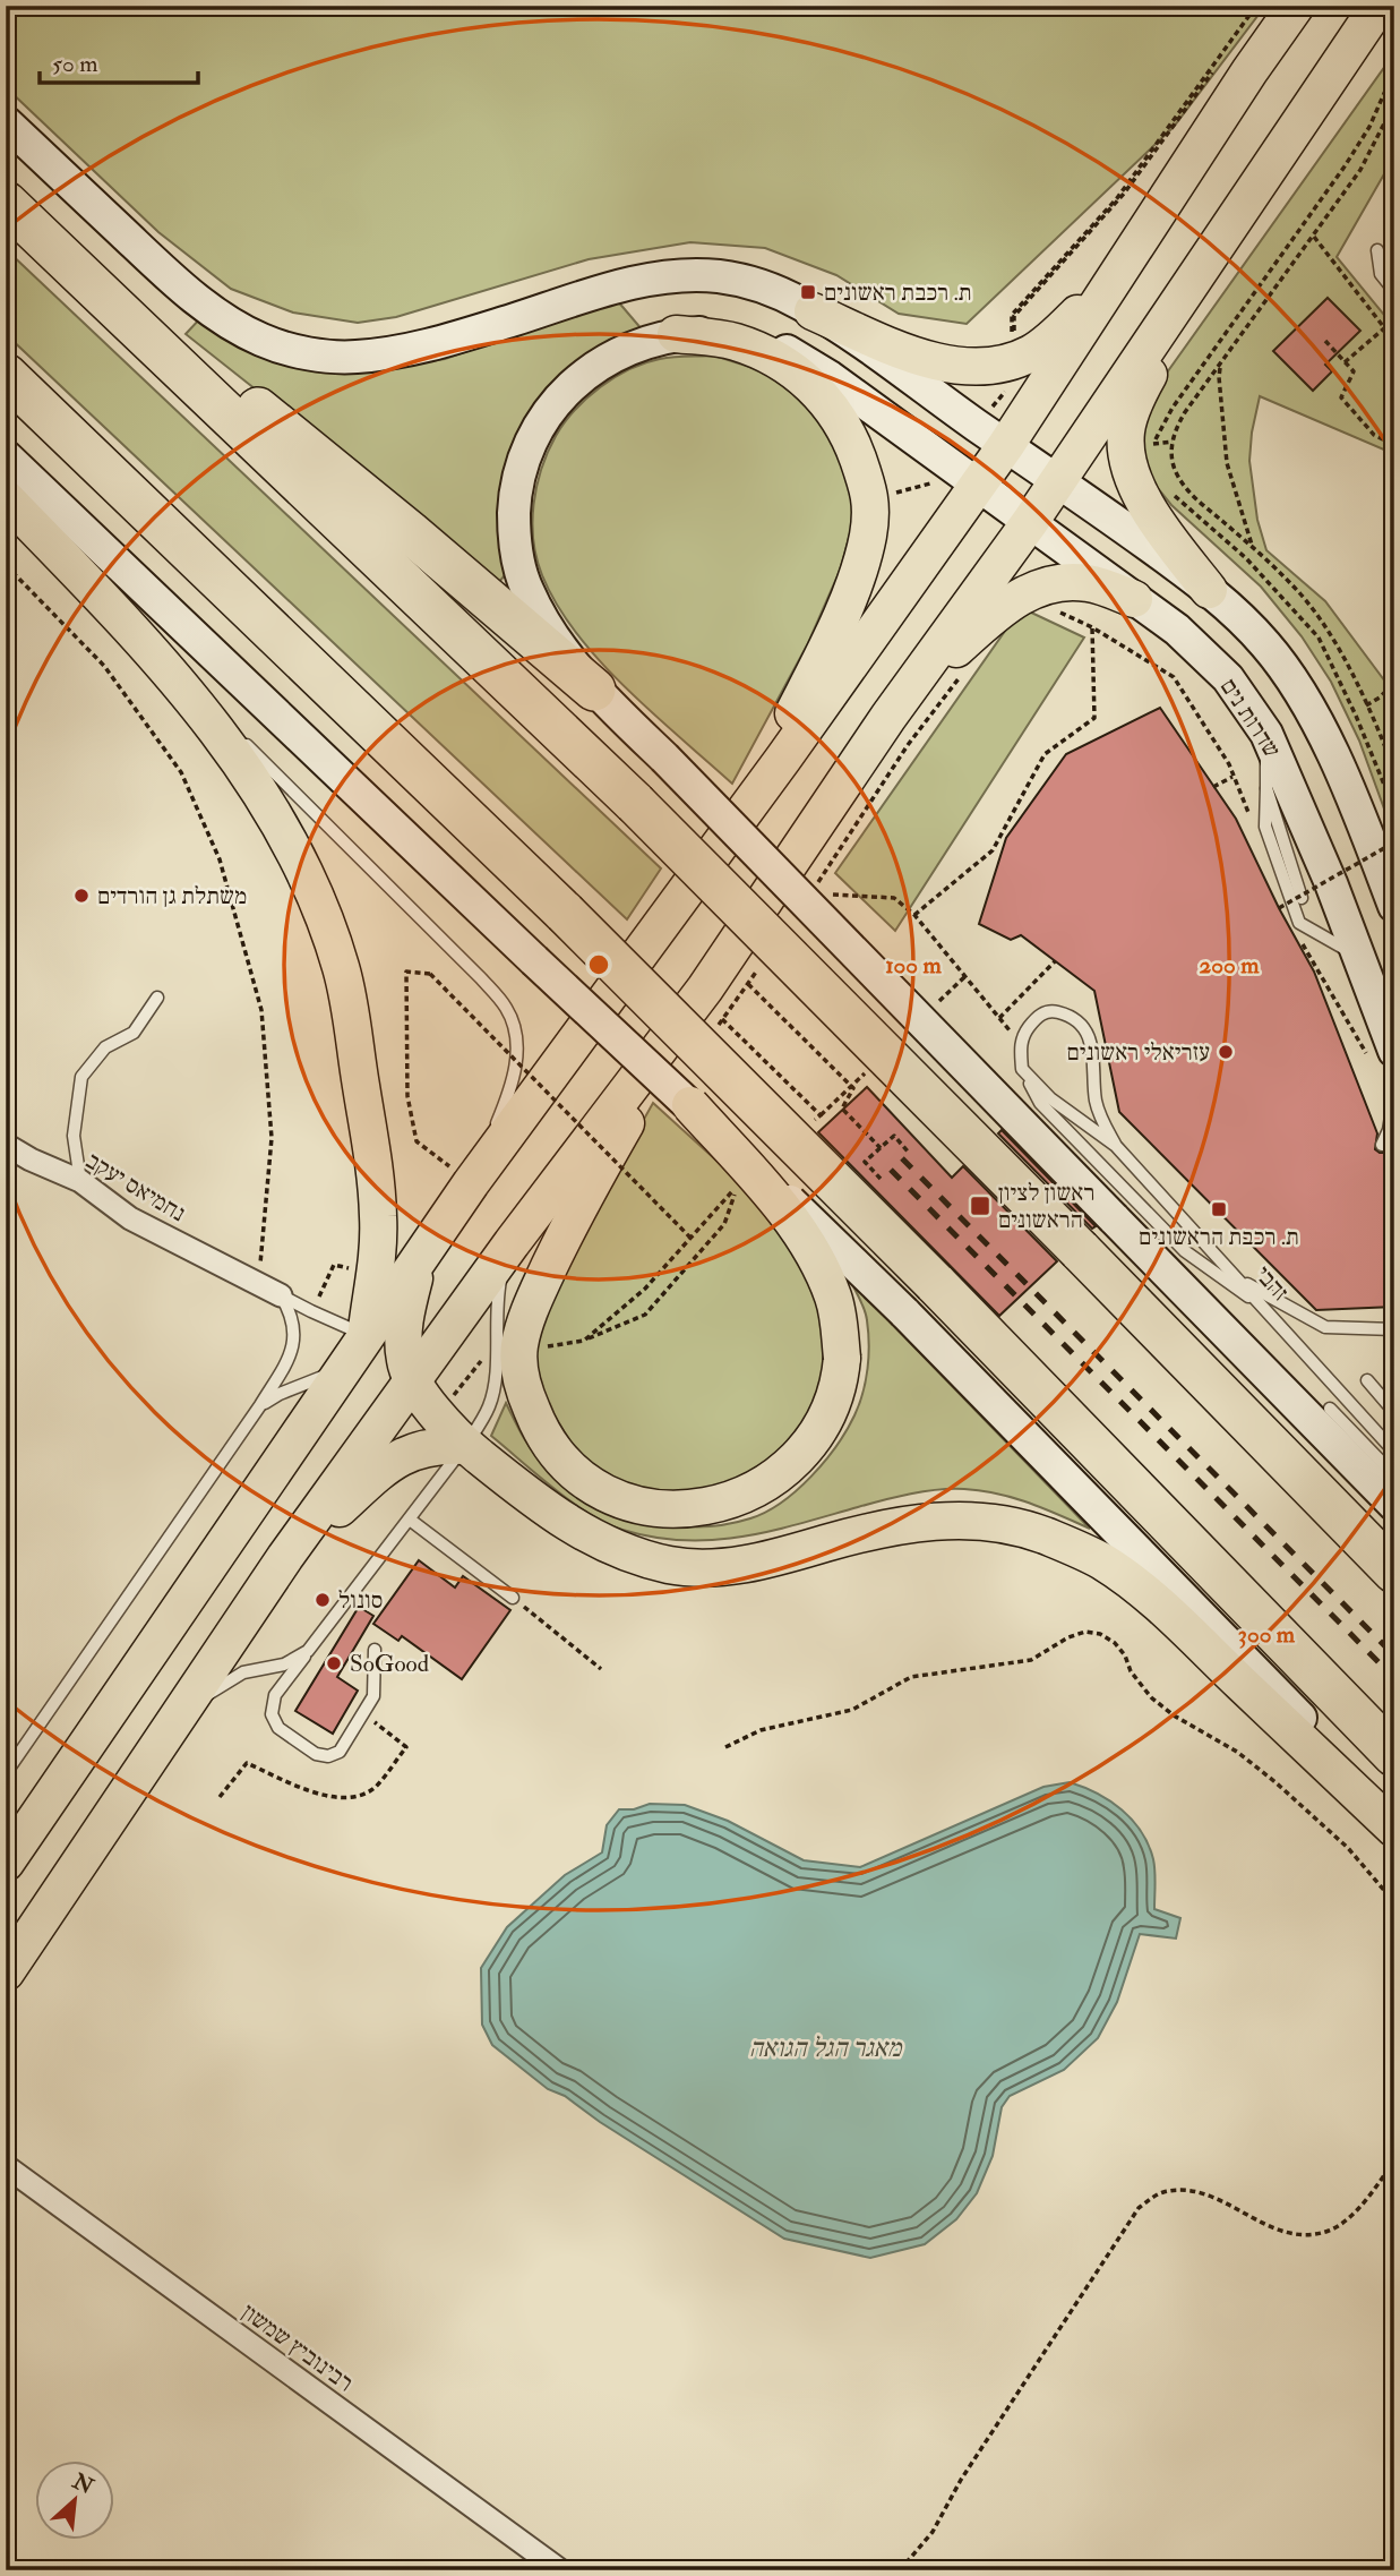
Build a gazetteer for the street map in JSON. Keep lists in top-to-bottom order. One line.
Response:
{"streets":{"main road":["שדרות נים"],"street":["נחמיאס יעקב","רבינוביץ שמשון"],"lane":["זהבי"]},"water":["מאגר הגל הגואה"],"places":{"transit":["ת. רכבת ראשונים","ראשון לציון הראשונים","ת. רכבת הראשונים"],"other":["משתלת גן הורדים","עזריאלי ראשונים","סונול","SoGood"]},"scale_bar":"50 m","north":"top right","rings":["100 m","200 m","300 m"]}
